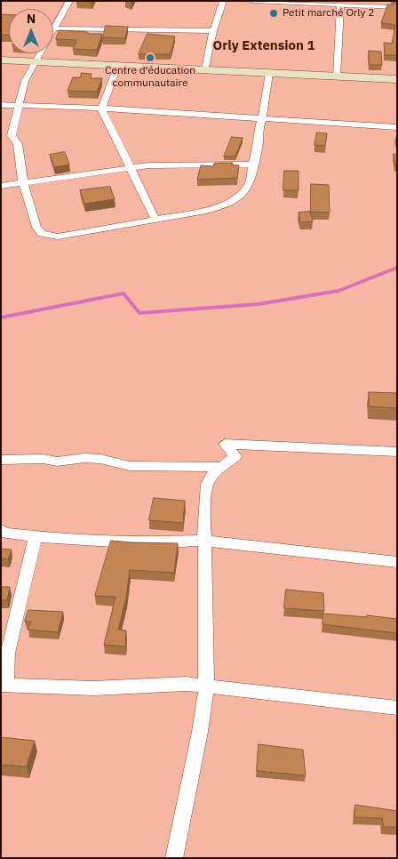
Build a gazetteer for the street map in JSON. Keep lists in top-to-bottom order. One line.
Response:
{"districts":["Orly Extension 1"],"places":["Petit marché Orly 2","Centre d'éducation communautaire"],"north":"top"}
